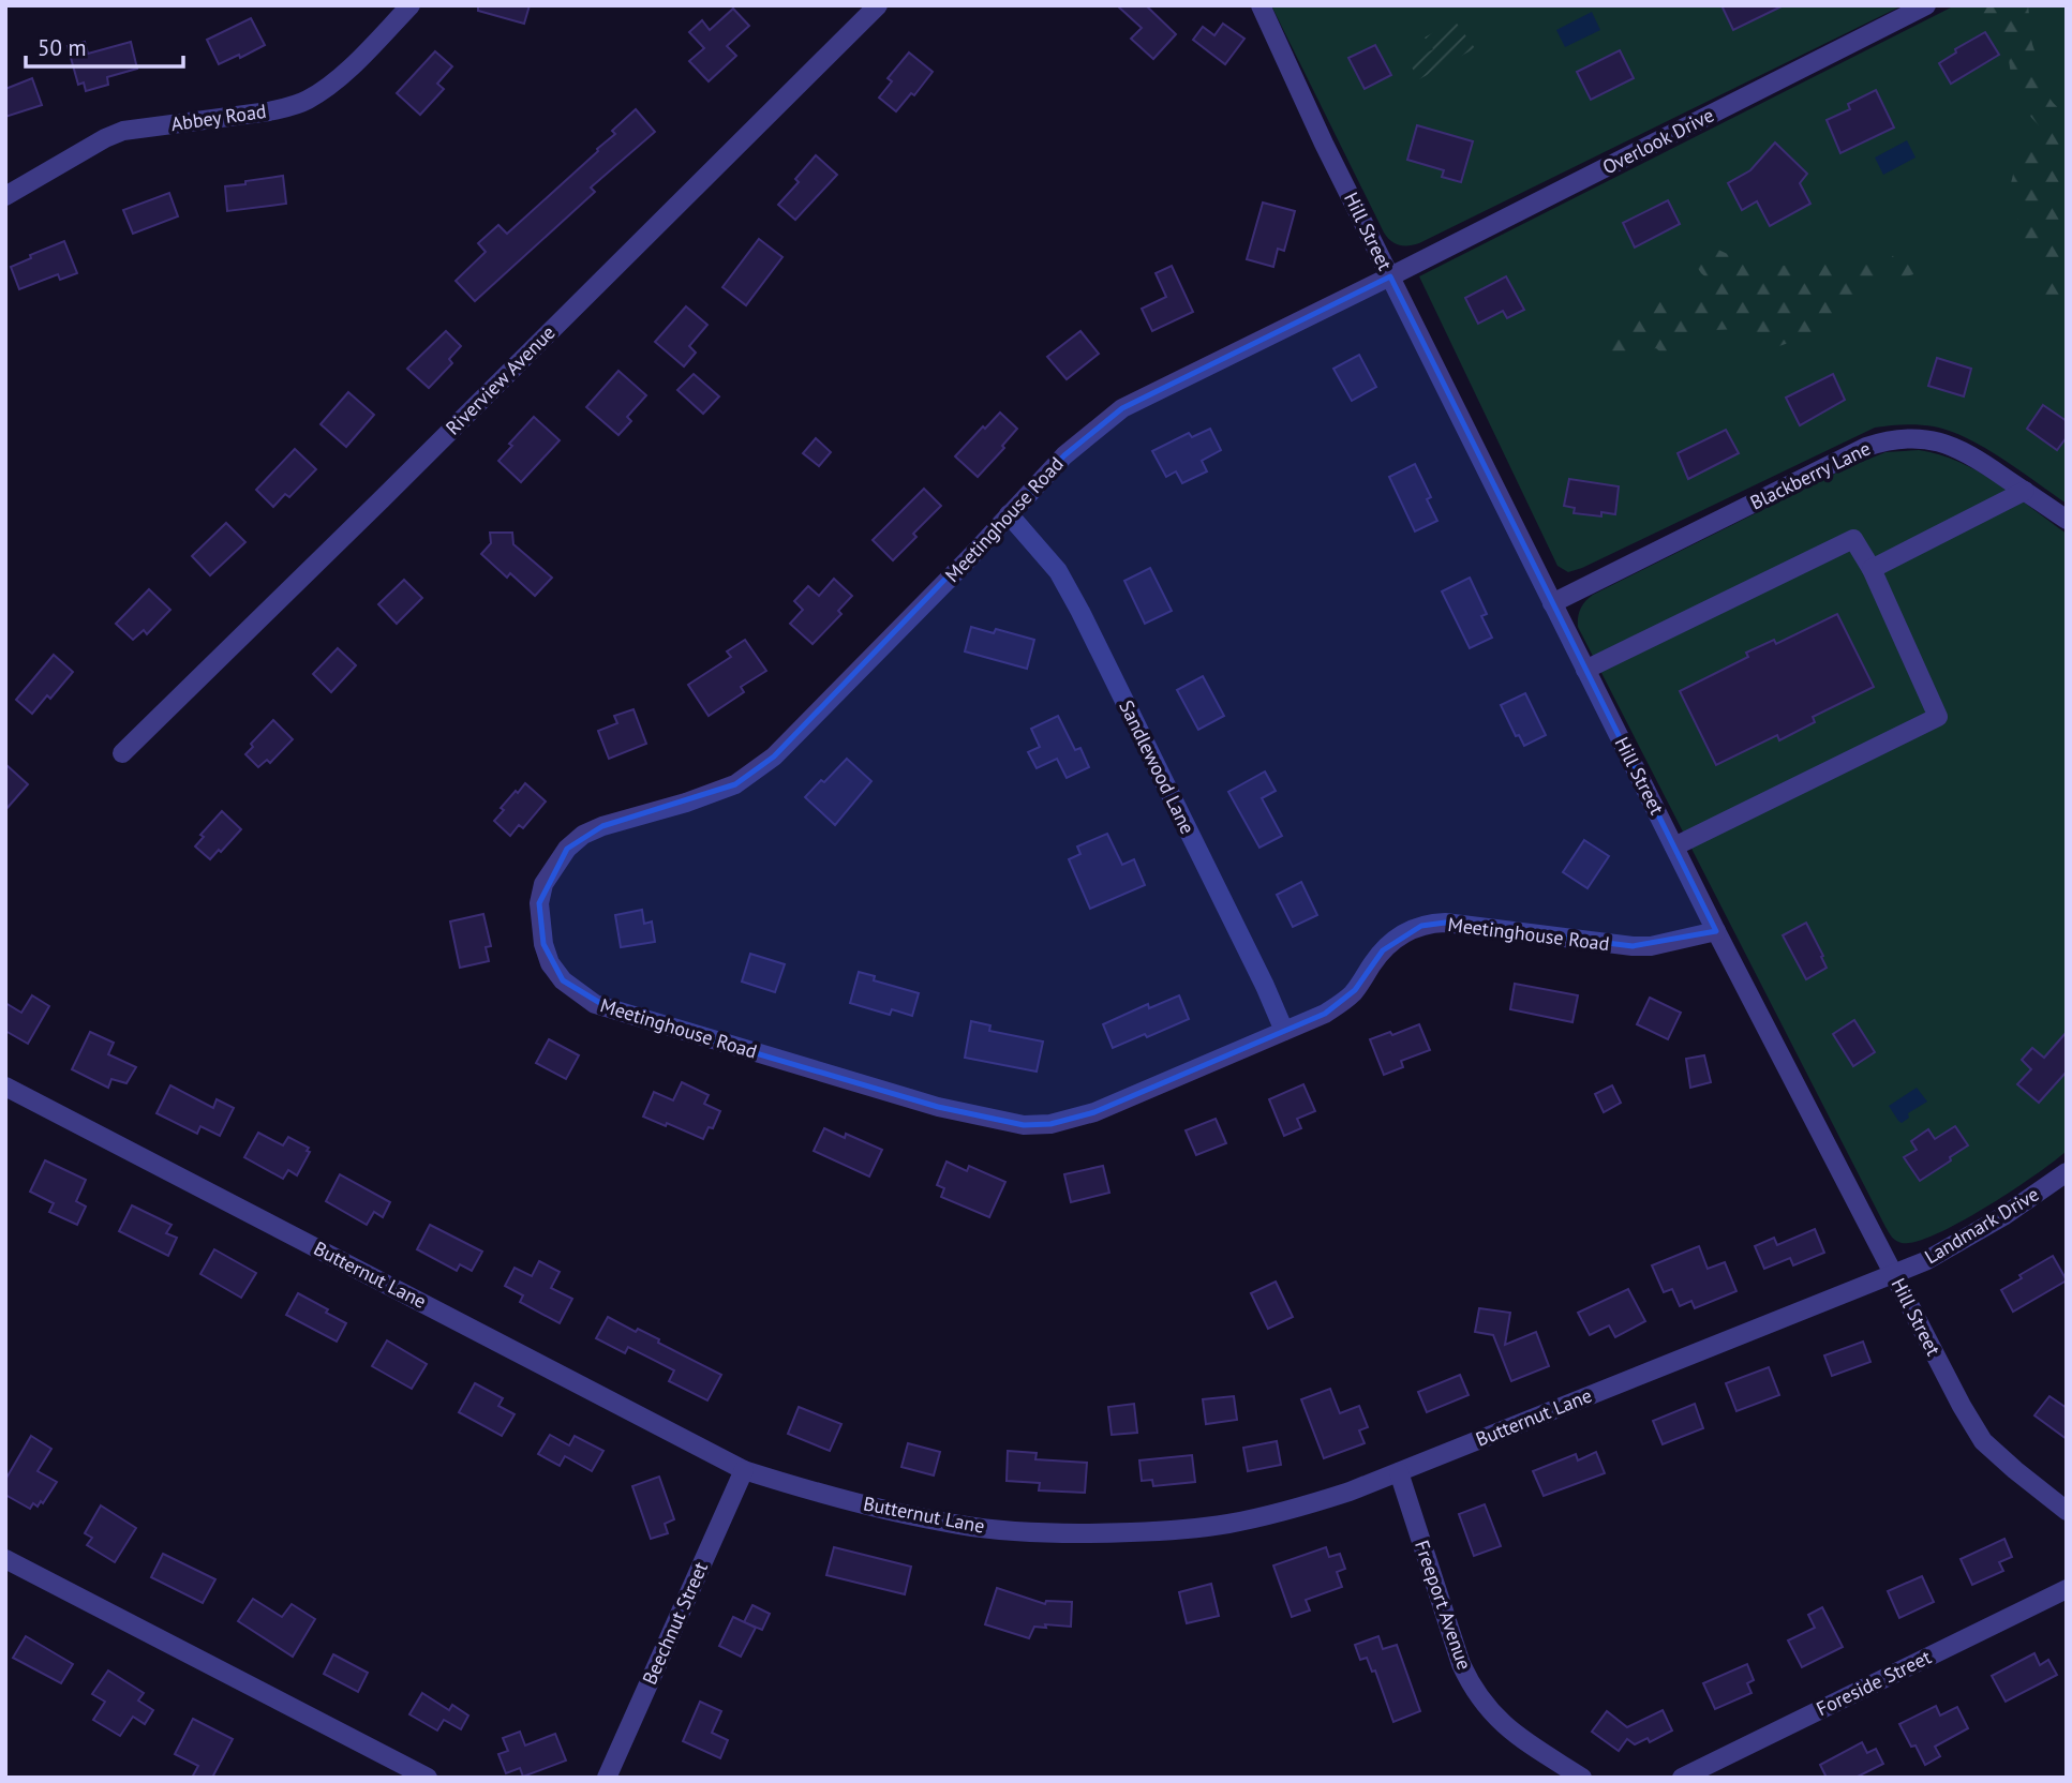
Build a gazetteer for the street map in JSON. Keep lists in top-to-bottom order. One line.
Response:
{"streets":{"street":["Abbey Road","Overlook Drive","Hill Street","Riverview Avenue","Blackberry Lane","Meetinghouse Road","Sandlewood Lane","Landmark Drive","Butternut Lane","Freeport Avenue","Beechnut Street","Foreside Street"]},"crossings":[["Overlook Drive","Hill Street"],["Overlook Drive","Meetinghouse Road"],["Hill Street","Blackberry Lane"],["Hill Street","Meetinghouse Road"],["Hill Street","Landmark Drive"],["Hill Street","Butternut Lane"],["Meetinghouse Road","Sandlewood Lane"],["Landmark Drive","Butternut Lane"],["Butternut Lane","Freeport Avenue"],["Butternut Lane","Beechnut Street"]],"scale_bar":"50 m"}
